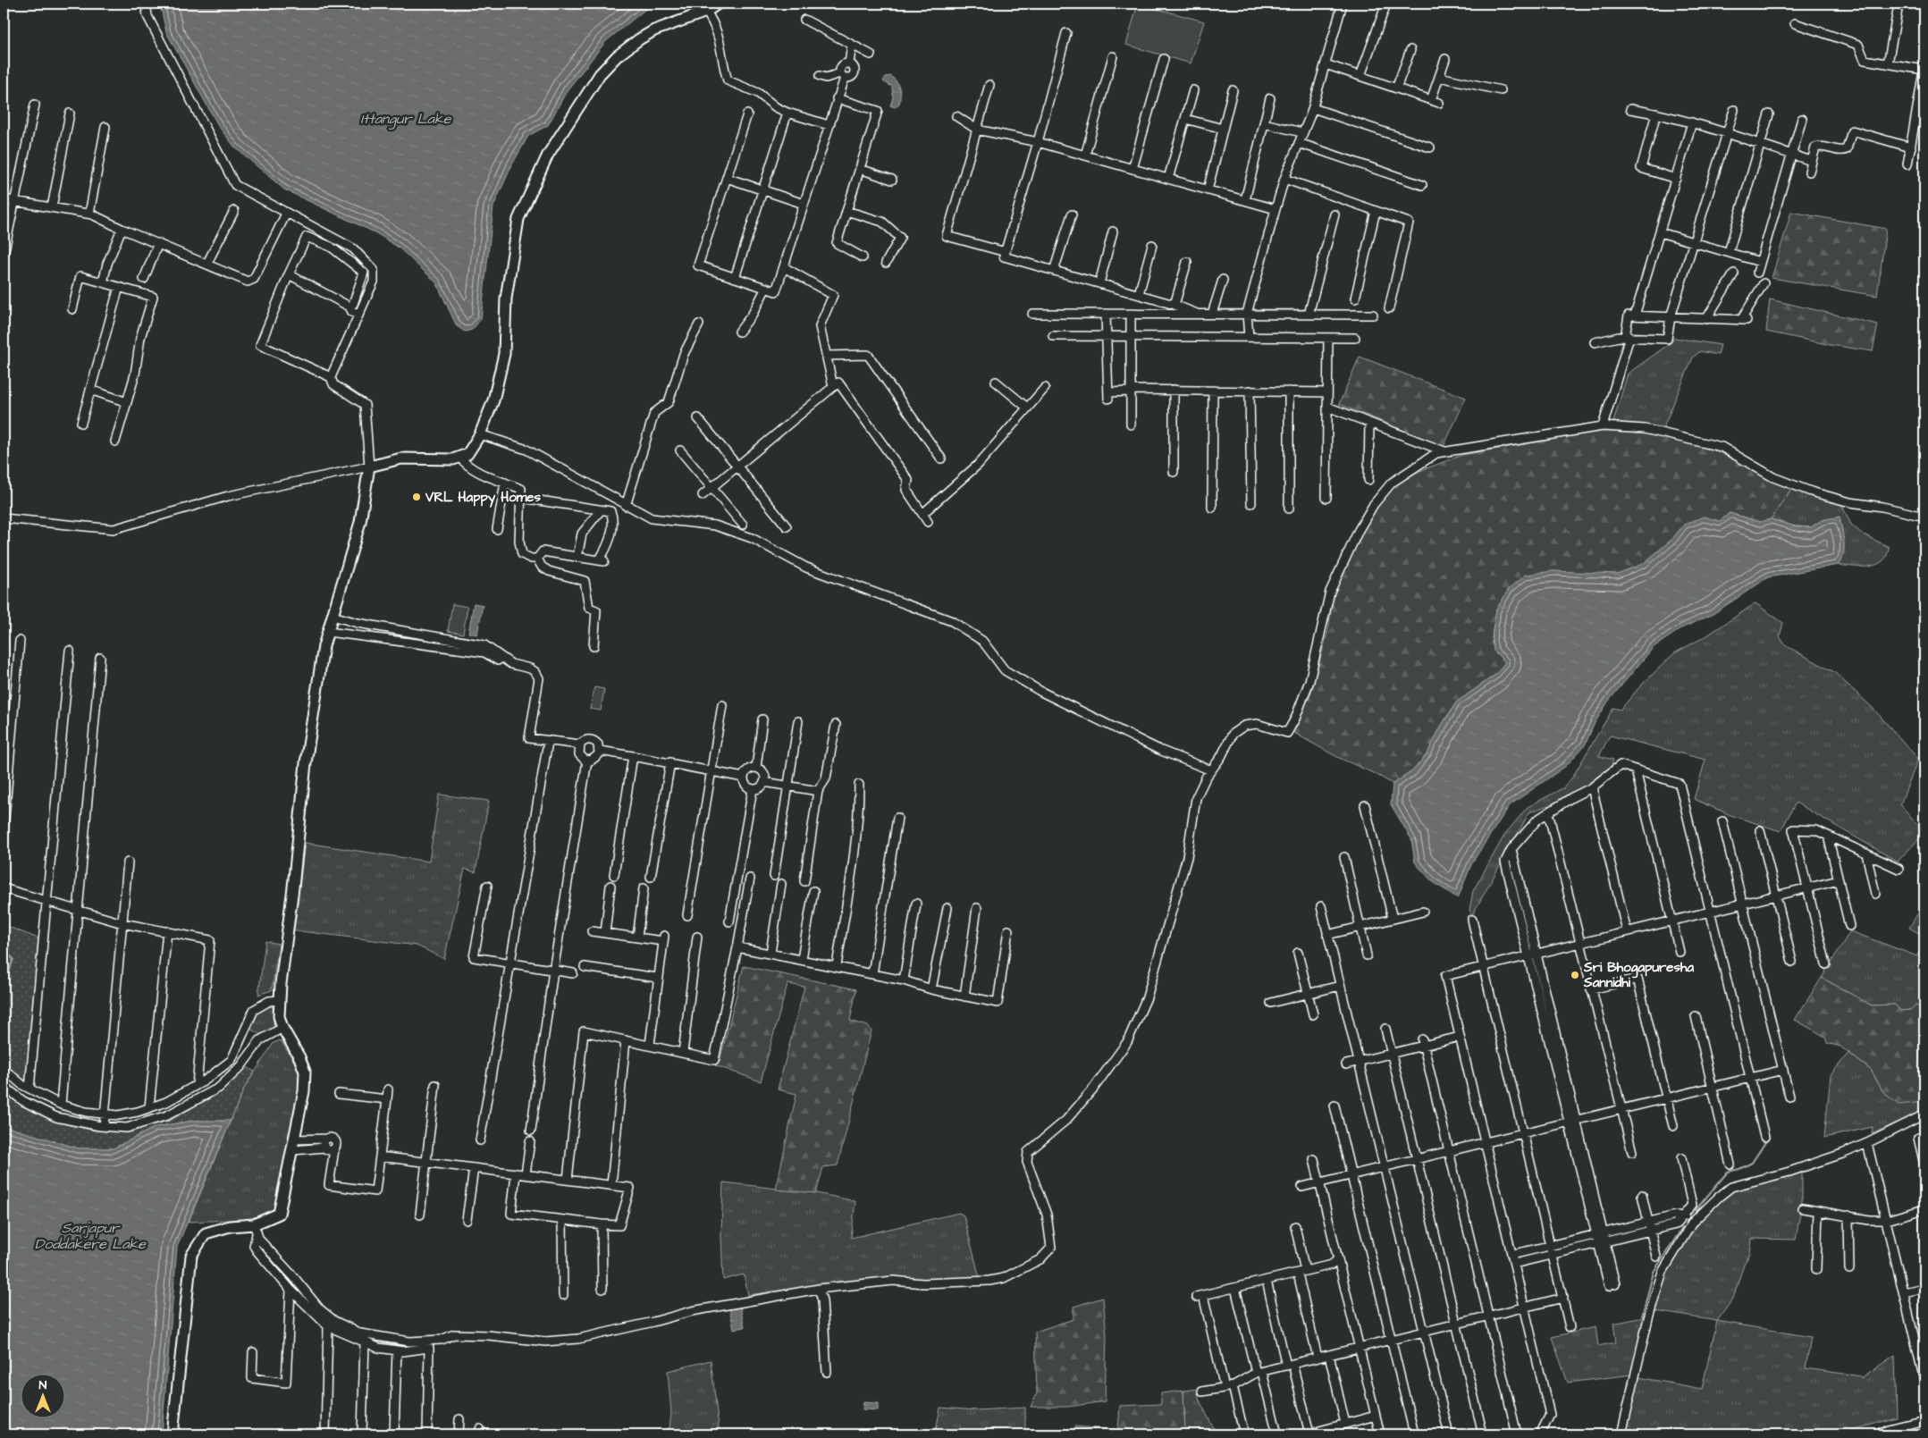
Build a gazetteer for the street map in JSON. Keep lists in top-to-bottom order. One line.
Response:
{"water":["Ittangur Lake","Sarjapur Doddakere Lake"],"places":["VRL Happy Homes","Sri Bhogapuresha Sannidhi"],"north":"top"}
